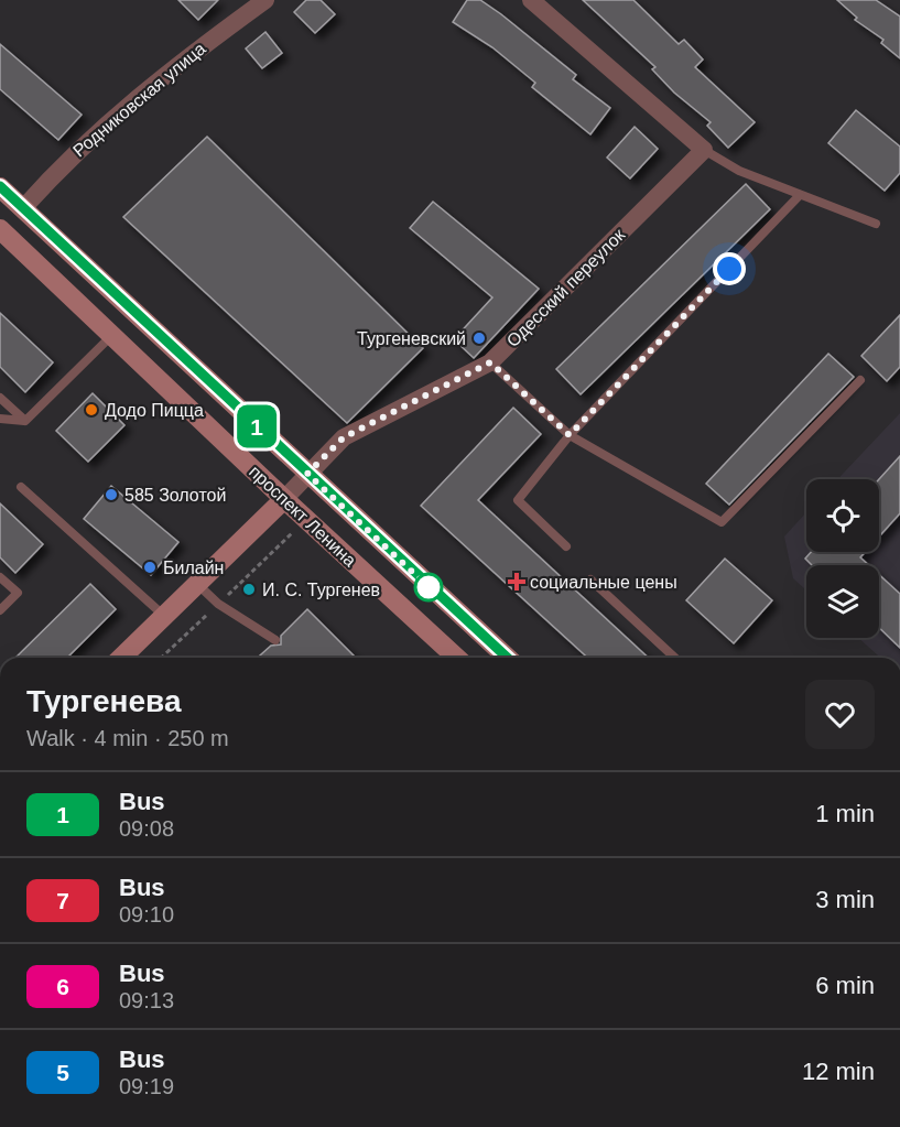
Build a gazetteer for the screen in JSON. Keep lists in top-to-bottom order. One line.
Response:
{"streets":{"main road":["Одесский переулок","проспект Ленина"],"street":["Родниковская улица"]},"crossings":[["Родниковская улица","проспект Ленина"],["Одесский переулок","проспект Ленина"]],"places":{"other":["Тургеневский","Додо Пицца","585 Золотой","Билайн","И. С. Тургенев"],"health":["социальные цены"]},"lines":["bus line 1"],"page":{"on_map":"1","heading":["Тургенева","Walk · 4 min · 250 m"],"list":[{"mark":"1","name":"Bus","note":"09:08","value":"1 min"},{"mark":"7","name":"Bus","note":"09:10","value":"3 min"},{"mark":"6","name":"Bus","note":"09:13","value":"6 min"},{"mark":"5","name":"Bus","note":"09:19","value":"12 min"}]}}
